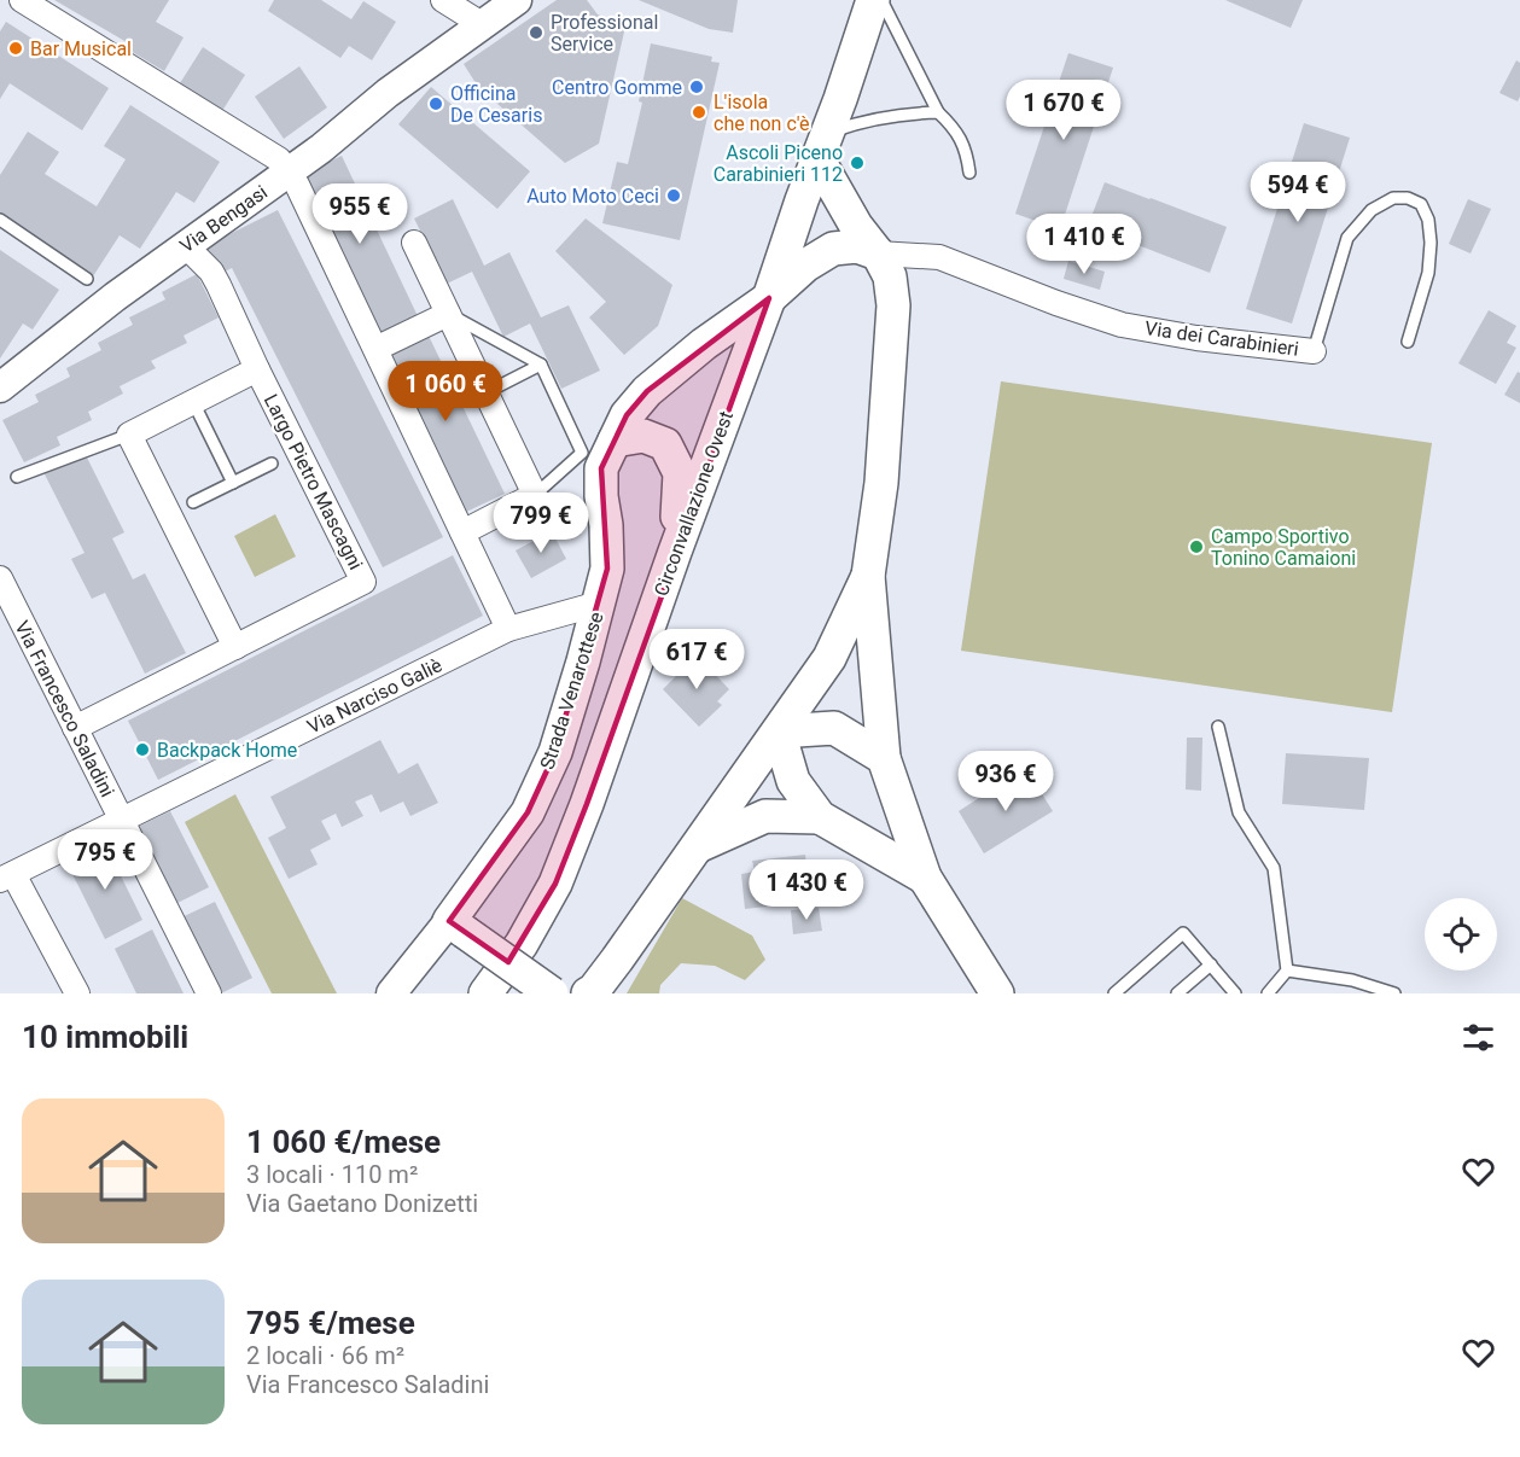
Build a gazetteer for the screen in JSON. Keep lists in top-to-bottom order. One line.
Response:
{"streets":{"main road":["Circonvallazione Ovest","Strada Venarottese"],"street":["Via Bengasi","Via dei Carabinieri","Largo Pietro Mascagni","Via Narciso Galiè","Via Francesco Saladini"]},"crossings":[["Via Bengasi","Largo Pietro Mascagni"],["Via dei Carabinieri","Strada Venarottese"],["Largo Pietro Mascagni","Via Francesco Saladini"],["Circonvallazione Ovest","Strada Venarottese"],["Strada Venarottese","Via Narciso Galiè"],["Via Narciso Galiè","Via Francesco Saladini"]],"places":["Professional Service","Bar Musical","Centro Gomme","Officina De Cesaris","L'isola che non c'è","Ascoli Piceno Carabinieri 112","Auto Moto Ceci","Campo Sportivo Tonino Camaioni","Backpack Home"],"page":{"price":["1 670 €","594 €","955 €","1 410 €","1 060 €","799 €","617 €","936 €","795 €","1 430 €"],"heading":"10 immobili","list":[{"name":"1 060 €/mese","note":"3 locali · 110 m² · Via Gaetano Donizetti"},{"name":"795 €/mese","note":"2 locali · 66 m² · Via Francesco Saladini"}]}}
